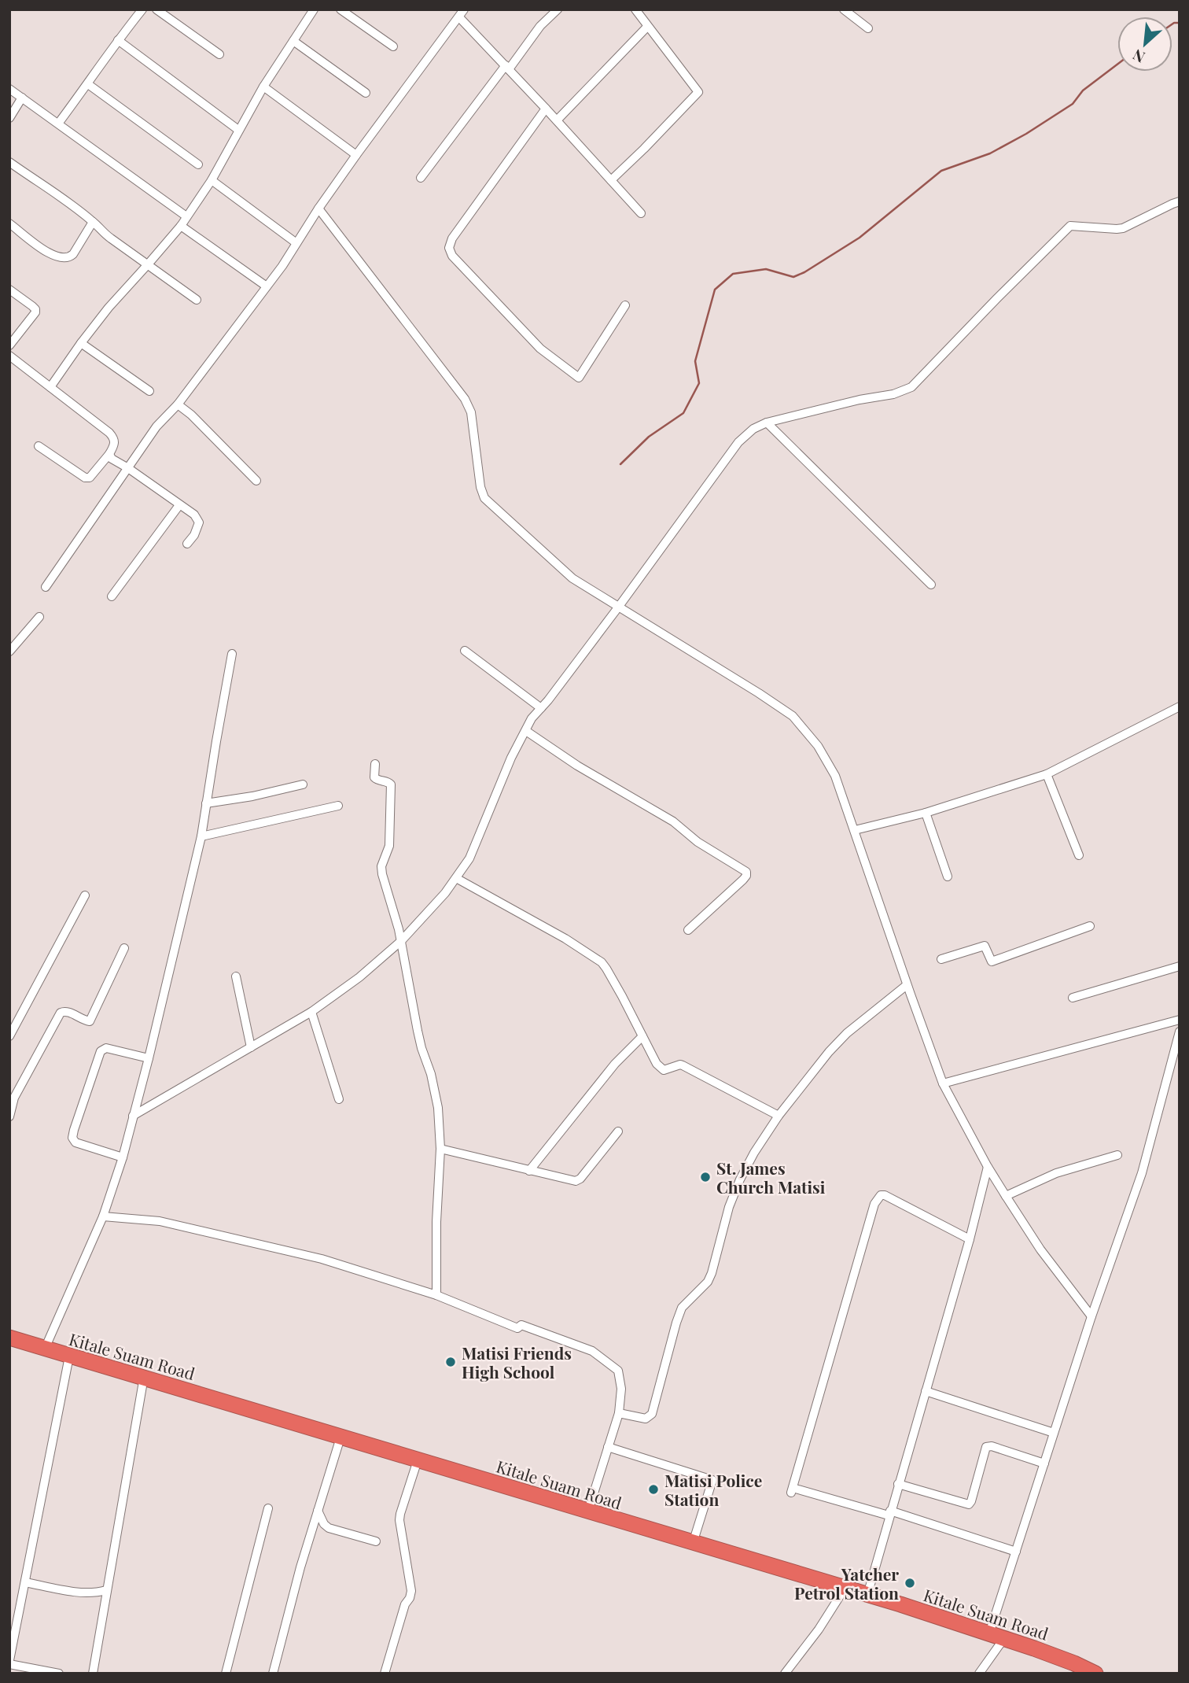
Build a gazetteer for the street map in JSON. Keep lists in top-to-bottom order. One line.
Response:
{"streets":{"highway":["Kitale Suam Road"]},"places":["St. James Church Matisi","Matisi Friends High School","Matisi Police Station","Yatcher Petrol Station"],"north":"bottom left"}
